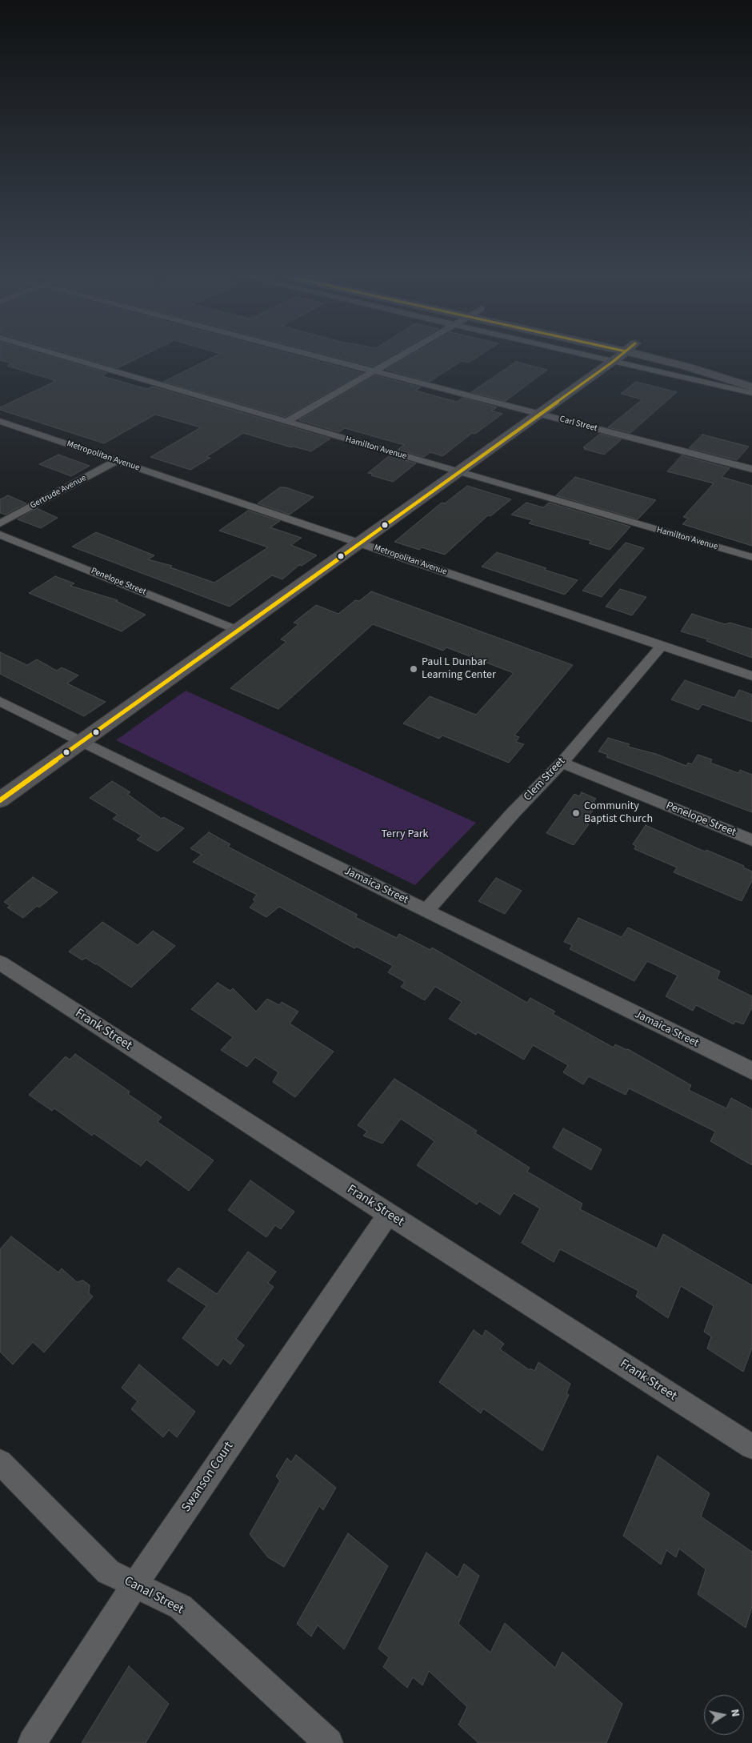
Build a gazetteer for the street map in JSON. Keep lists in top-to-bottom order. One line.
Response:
{"streets":{"street":["Carl Street","Hamilton Avenue","Metropolitan Avenue","Gertrude Avenue","Penelope Street","Clem Street","Jamaica Street","Frank Street","Swanson Court","Canal Street"]},"crossings":[["Metropolitan Avenue","Gertrude Avenue"],["Metropolitan Avenue","Clem Street"],["Penelope Street","Clem Street"],["Clem Street","Jamaica Street"],["Frank Street","Swanson Court"],["Swanson Court","Canal Street"]],"parks":["Terry Park"],"places":["Paul L Dunbar Learning Center","Community Baptist Church"],"north":"right"}
